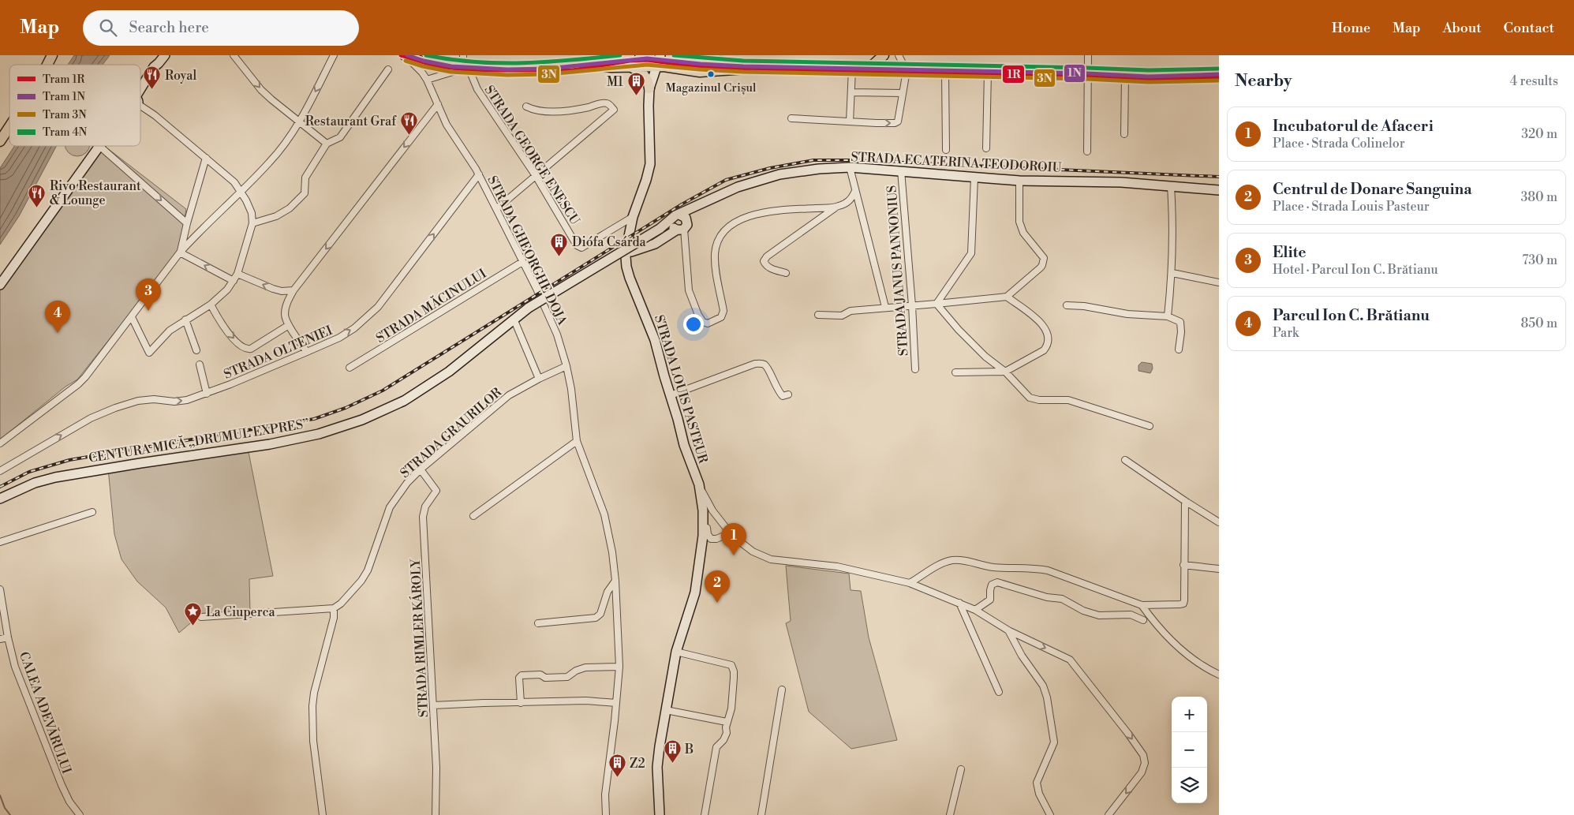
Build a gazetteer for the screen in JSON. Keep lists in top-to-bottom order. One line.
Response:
{"streets":{"main road":["STRADA ECATERINA TEODOROIU","STRADA LOUIS PASTEUR","CENTURA MICĂ „DRUMUL EXPRES”"],"street":["STRADA GEORGE ENESCU","STRADA GHEORGHE DOJA","STRADA JANUS PANNONIUS","STRADA MĂCINULUI","STRADA OLTENIEI","STRADA GRAURILOR","STRADA RIMLER KÁROLY","CALEA ADEVĂRULUI"]},"crossings":[["STRADA GEORGE ENESCU","STRADA LOUIS PASTEUR"],["STRADA ECATERINA TEODOROIU","STRADA JANUS PANNONIUS"],["STRADA ECATERINA TEODOROIU","STRADA LOUIS PASTEUR"],["STRADA ECATERINA TEODOROIU","CENTURA MICĂ „DRUMUL EXPRES”"],["STRADA GHEORGHE DOJA","STRADA MĂCINULUI"],["STRADA GHEORGHE DOJA","STRADA OLTENIEI"],["STRADA GHEORGHE DOJA","STRADA GRAURILOR"],["STRADA GRAURILOR","STRADA RIMLER KÁROLY"]],"places":{"other":["Magazinul Crișul"],"restaurant":["Royal","Restaurant Graf","Rivo Restaurant & Lounge"],"building":["M1","Diófa Csárda","B","Z2"],"place":["La Ciuperca"]},"lines":["tram line 1R","tram line 1N","tram line 4N","tram line 3N"],"legend":["Tram 1R","Tram 1N","Tram 3N","Tram 4N"],"page":{"header":"Map","search":"Search here","nav":["Home","Map","About","Contact"],"heading":["Nearby","4 results"],"list":[{"mark":"1","name":"Incubatorul de Afaceri","note":"Place · Strada Colinelor","value":"320 m"},{"mark":"2","name":"Centrul de Donare Sanguina","note":"Place · Strada Louis Pasteur","value":"380 m"},{"mark":"3","name":"Elite","note":"Hotel · Parcul Ion C. Brătianu","value":"730 m"},{"mark":"4","name":"Parcul Ion C. Brătianu","note":"Park","value":"850 m"}],"pins":["3","4","1","2"],"map_buttons":["+","−"]}}
